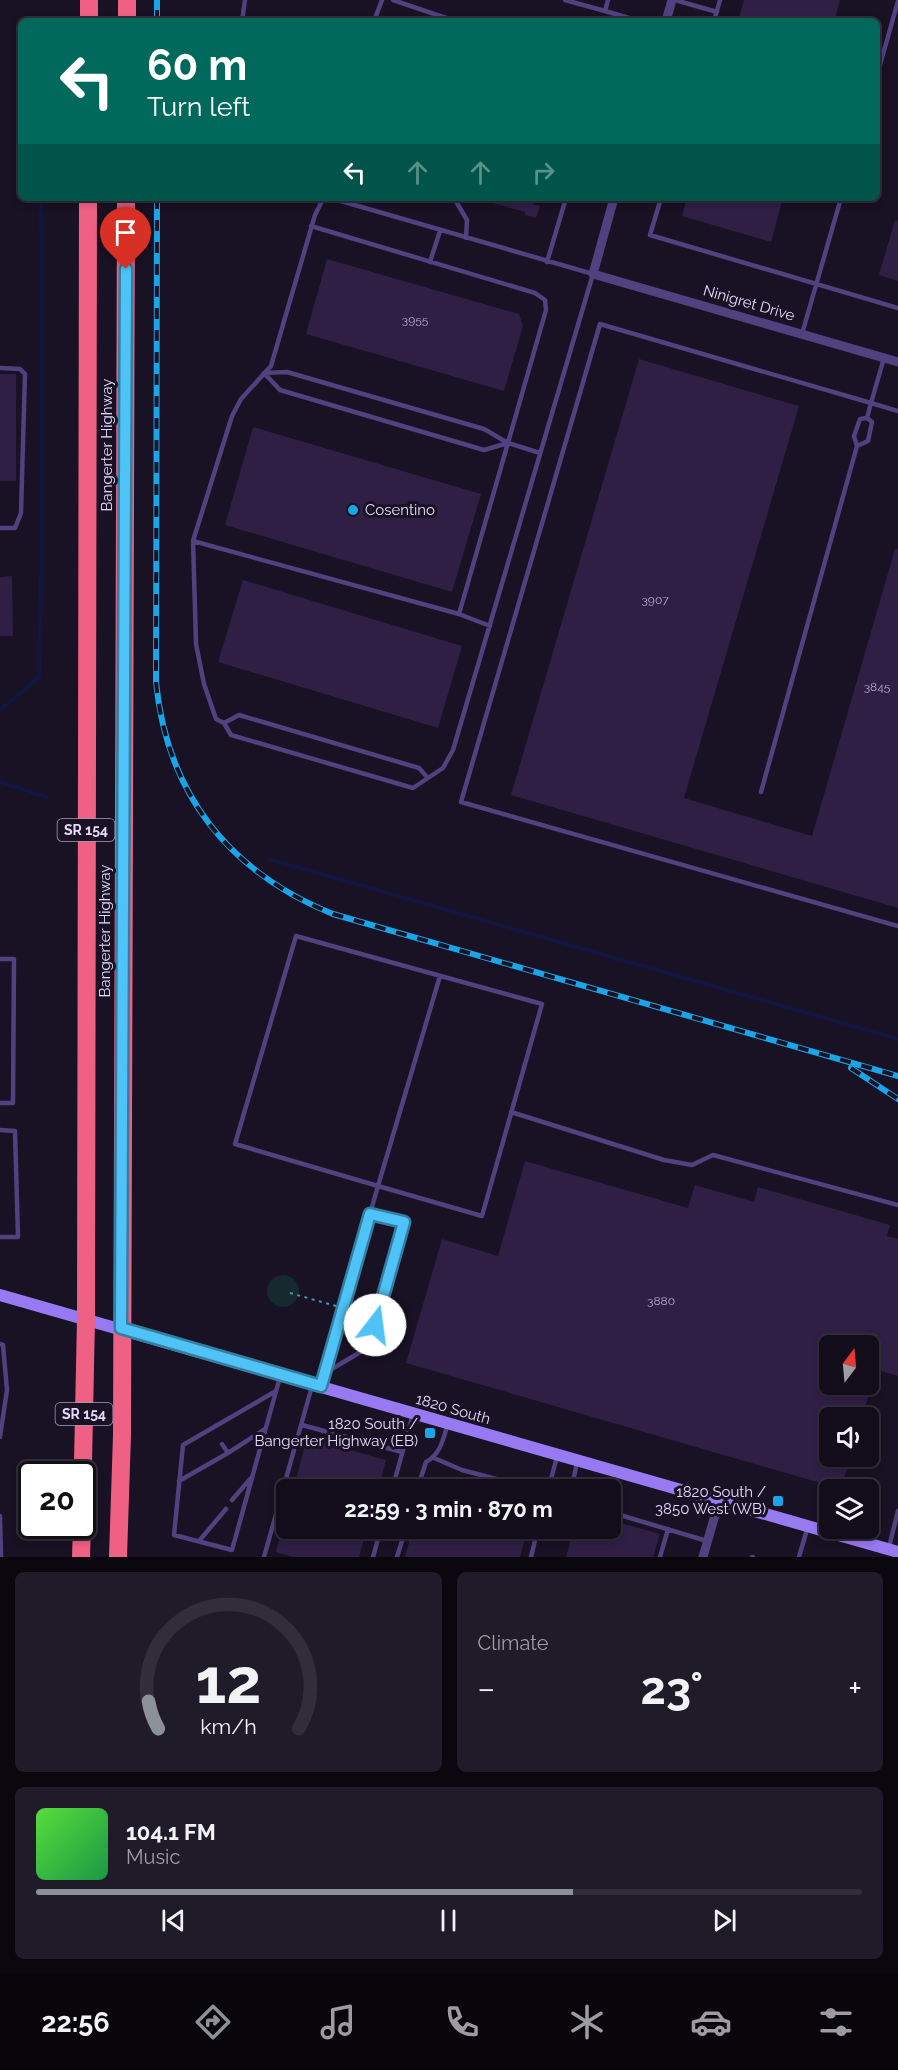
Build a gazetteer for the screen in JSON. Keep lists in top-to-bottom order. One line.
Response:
{"streets":{"highway":["Bangerter Highway","SR 154"],"street":["Ninigret Drive","1820 South"]},"crossings":[["Bangerter Highway","1820 South"]],"places":{"other":["Cosentino"],"transit":["1820 South / Bangerter Highway (EB)","1820 South / 3850 West (WB)"]},"house_numbers":["3955","3907","3845","3880"],"north":"top","page":{"turn":["60 m","Turn left"],"limit":"20","trip":"22:59 · 3 min · 870 m","tile":"Climate","heat":["−","23°","+"],"song":["104.1 FM","Music"],"tabs":"22:56","gauge":["12","km/h"]}}
